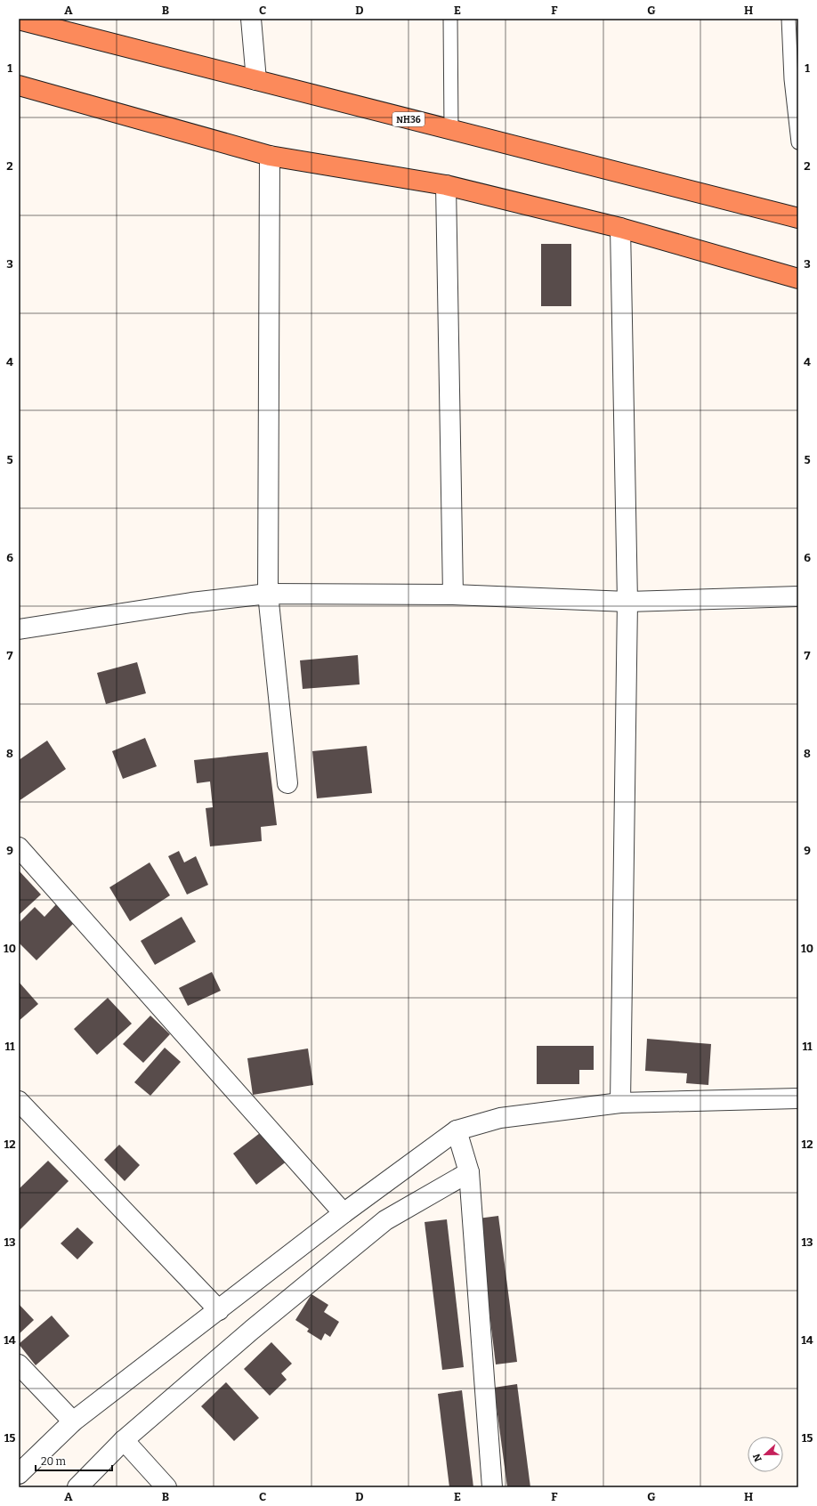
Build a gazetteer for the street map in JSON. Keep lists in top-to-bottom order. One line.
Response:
{"streets":{"highway":["NH36"]},"scale_bar":"20 m","north":"left","grid":{"columns":["A","B","C","D","E","F","G","H"],"rows":["1","2","3","4","5","6","7","8","9","10","11","12","13","14","15"]}}
